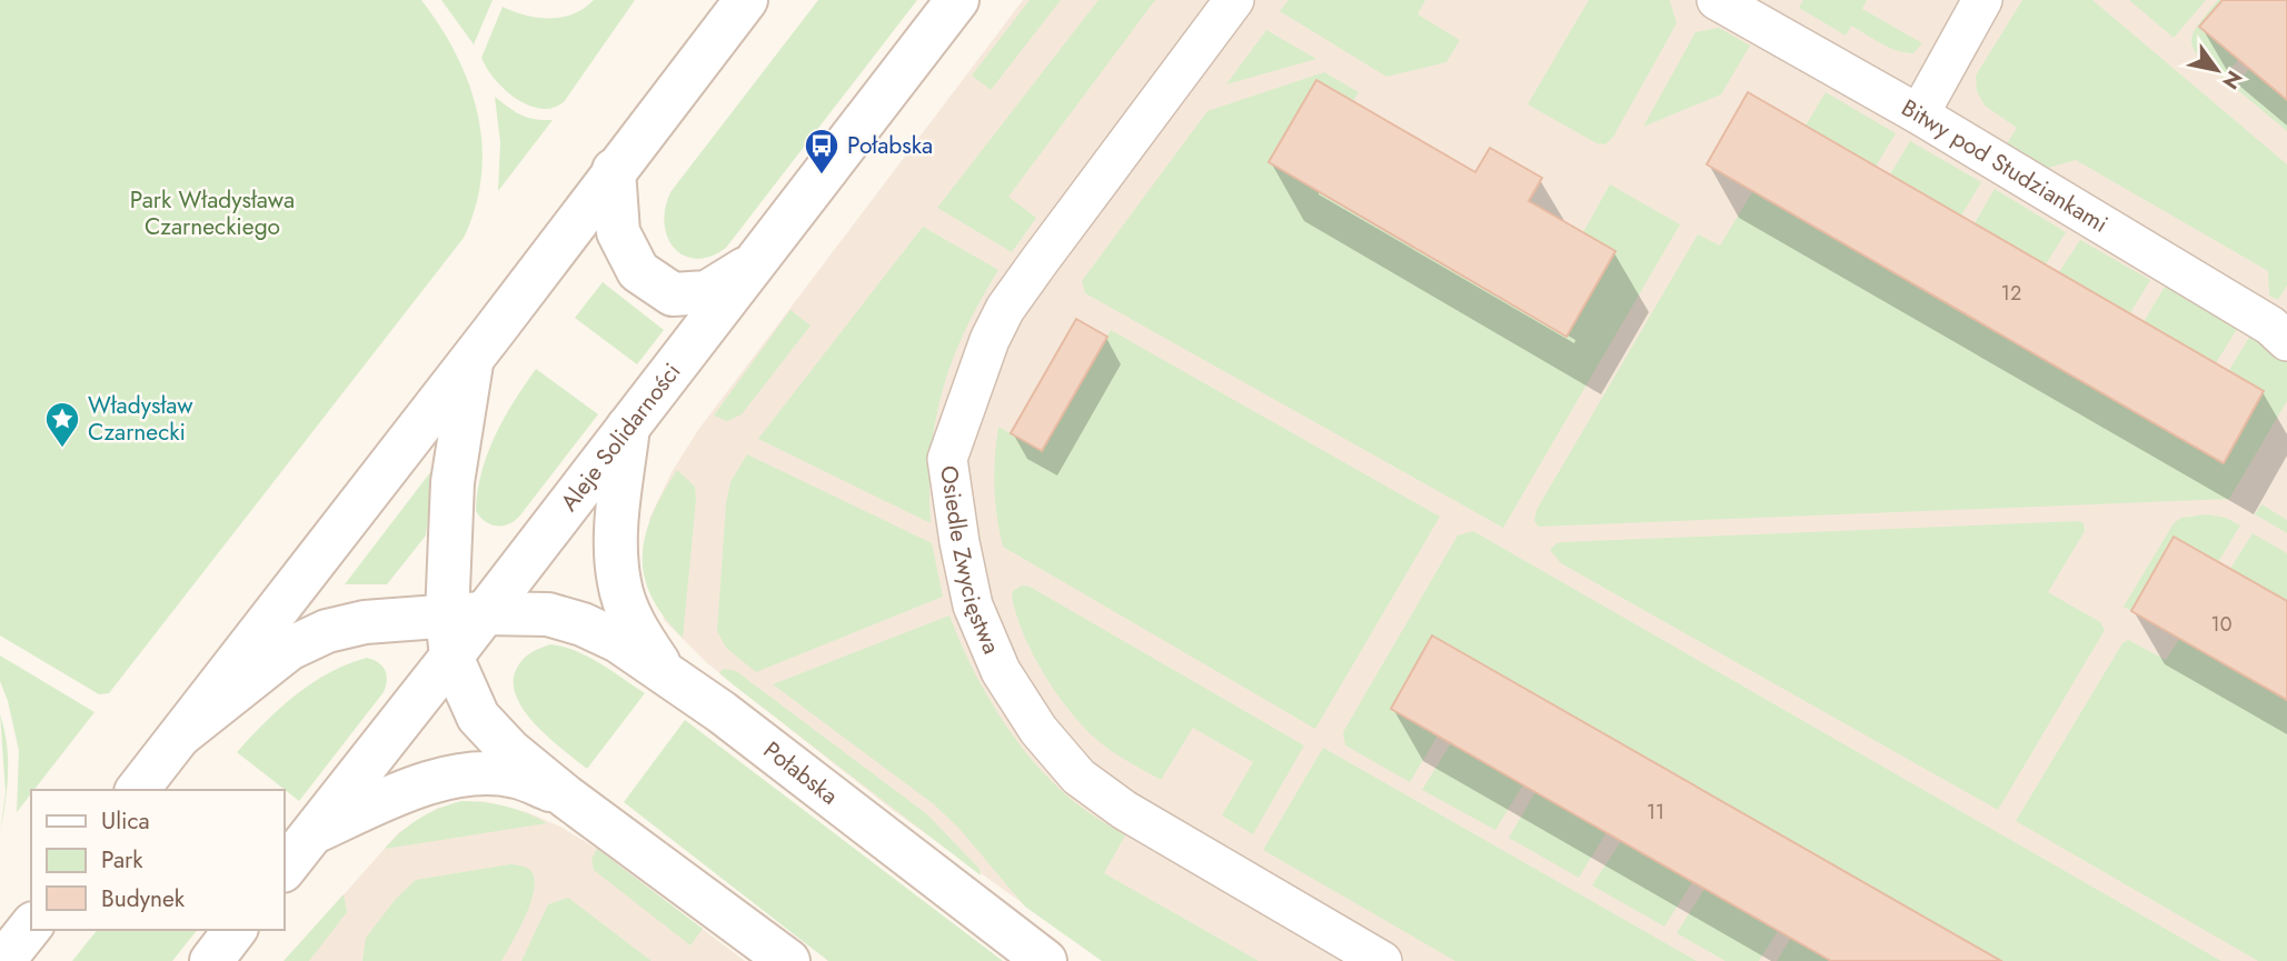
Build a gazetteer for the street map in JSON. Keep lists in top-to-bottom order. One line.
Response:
{"streets":{"street":["Bitwy pod Studziankami","Aleje Solidarności","Osiedle Zwycięstwa","Połabska"]},"crossings":[["Aleje Solidarności","Połabska"]],"parks":["Park Władysława Czarneckiego"],"places":{"bus stop":["Połabska"],"place":["Władysław Czarnecki"]},"house_numbers":["12","10","11"],"legend":["Ulica","Park","Budynek"],"north":"bottom right"}
